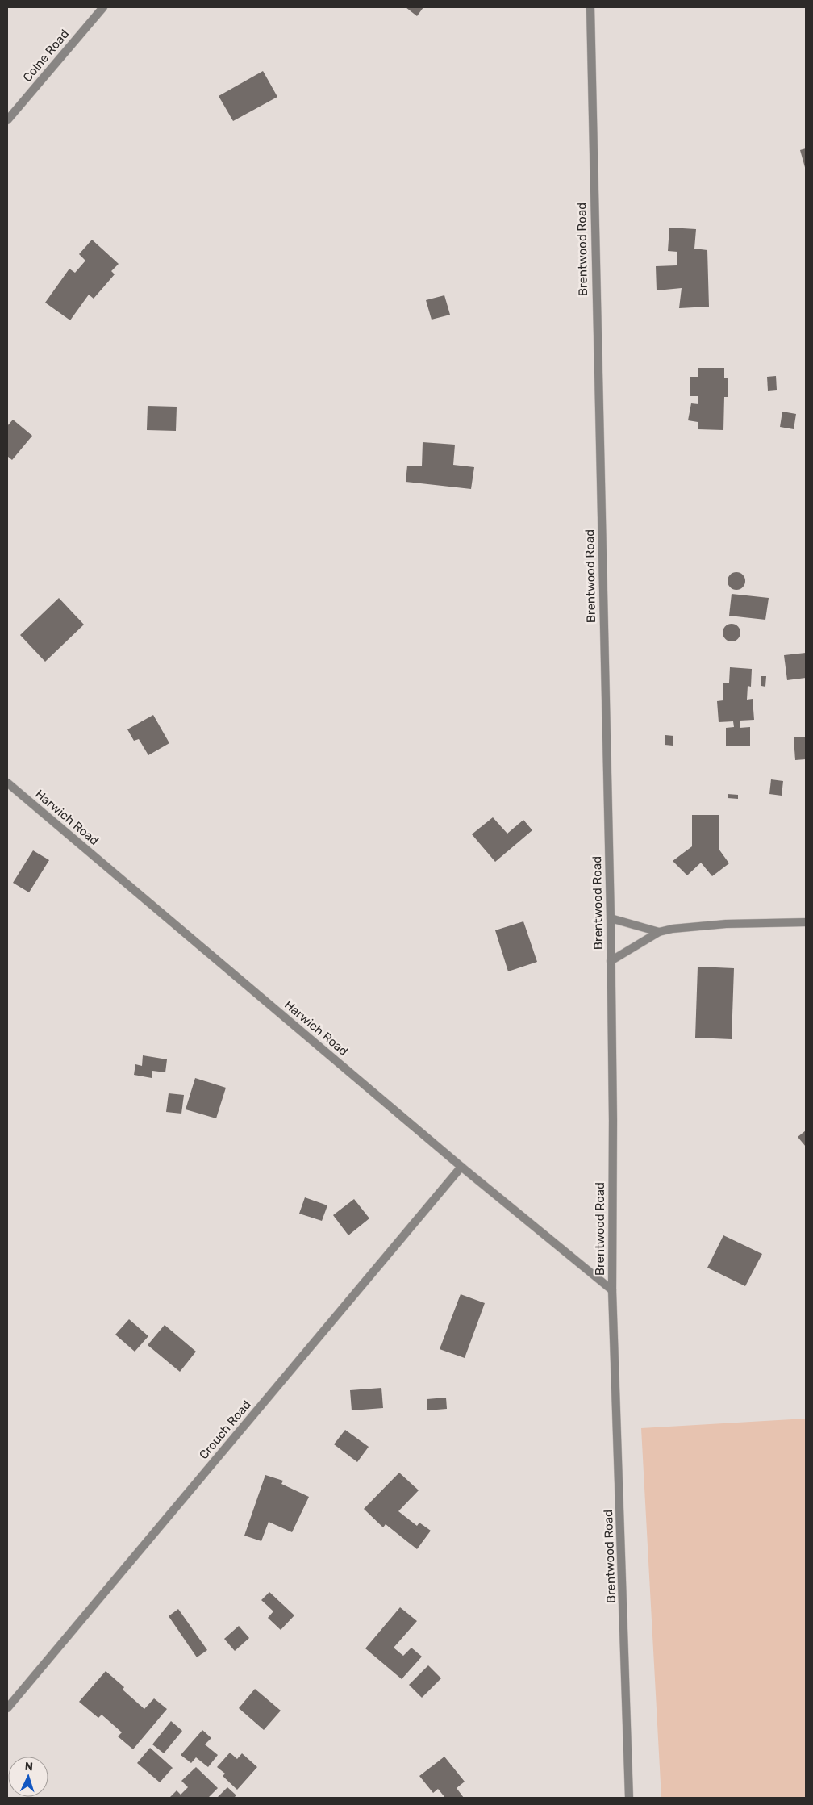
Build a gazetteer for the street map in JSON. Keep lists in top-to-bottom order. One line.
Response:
{"streets":{"street":["Colne Road","Brentwood Road","Harwich Road","Crouch Road"]},"crossings":[["Brentwood Road","Harwich Road"],["Harwich Road","Crouch Road"]],"north":"top"}
